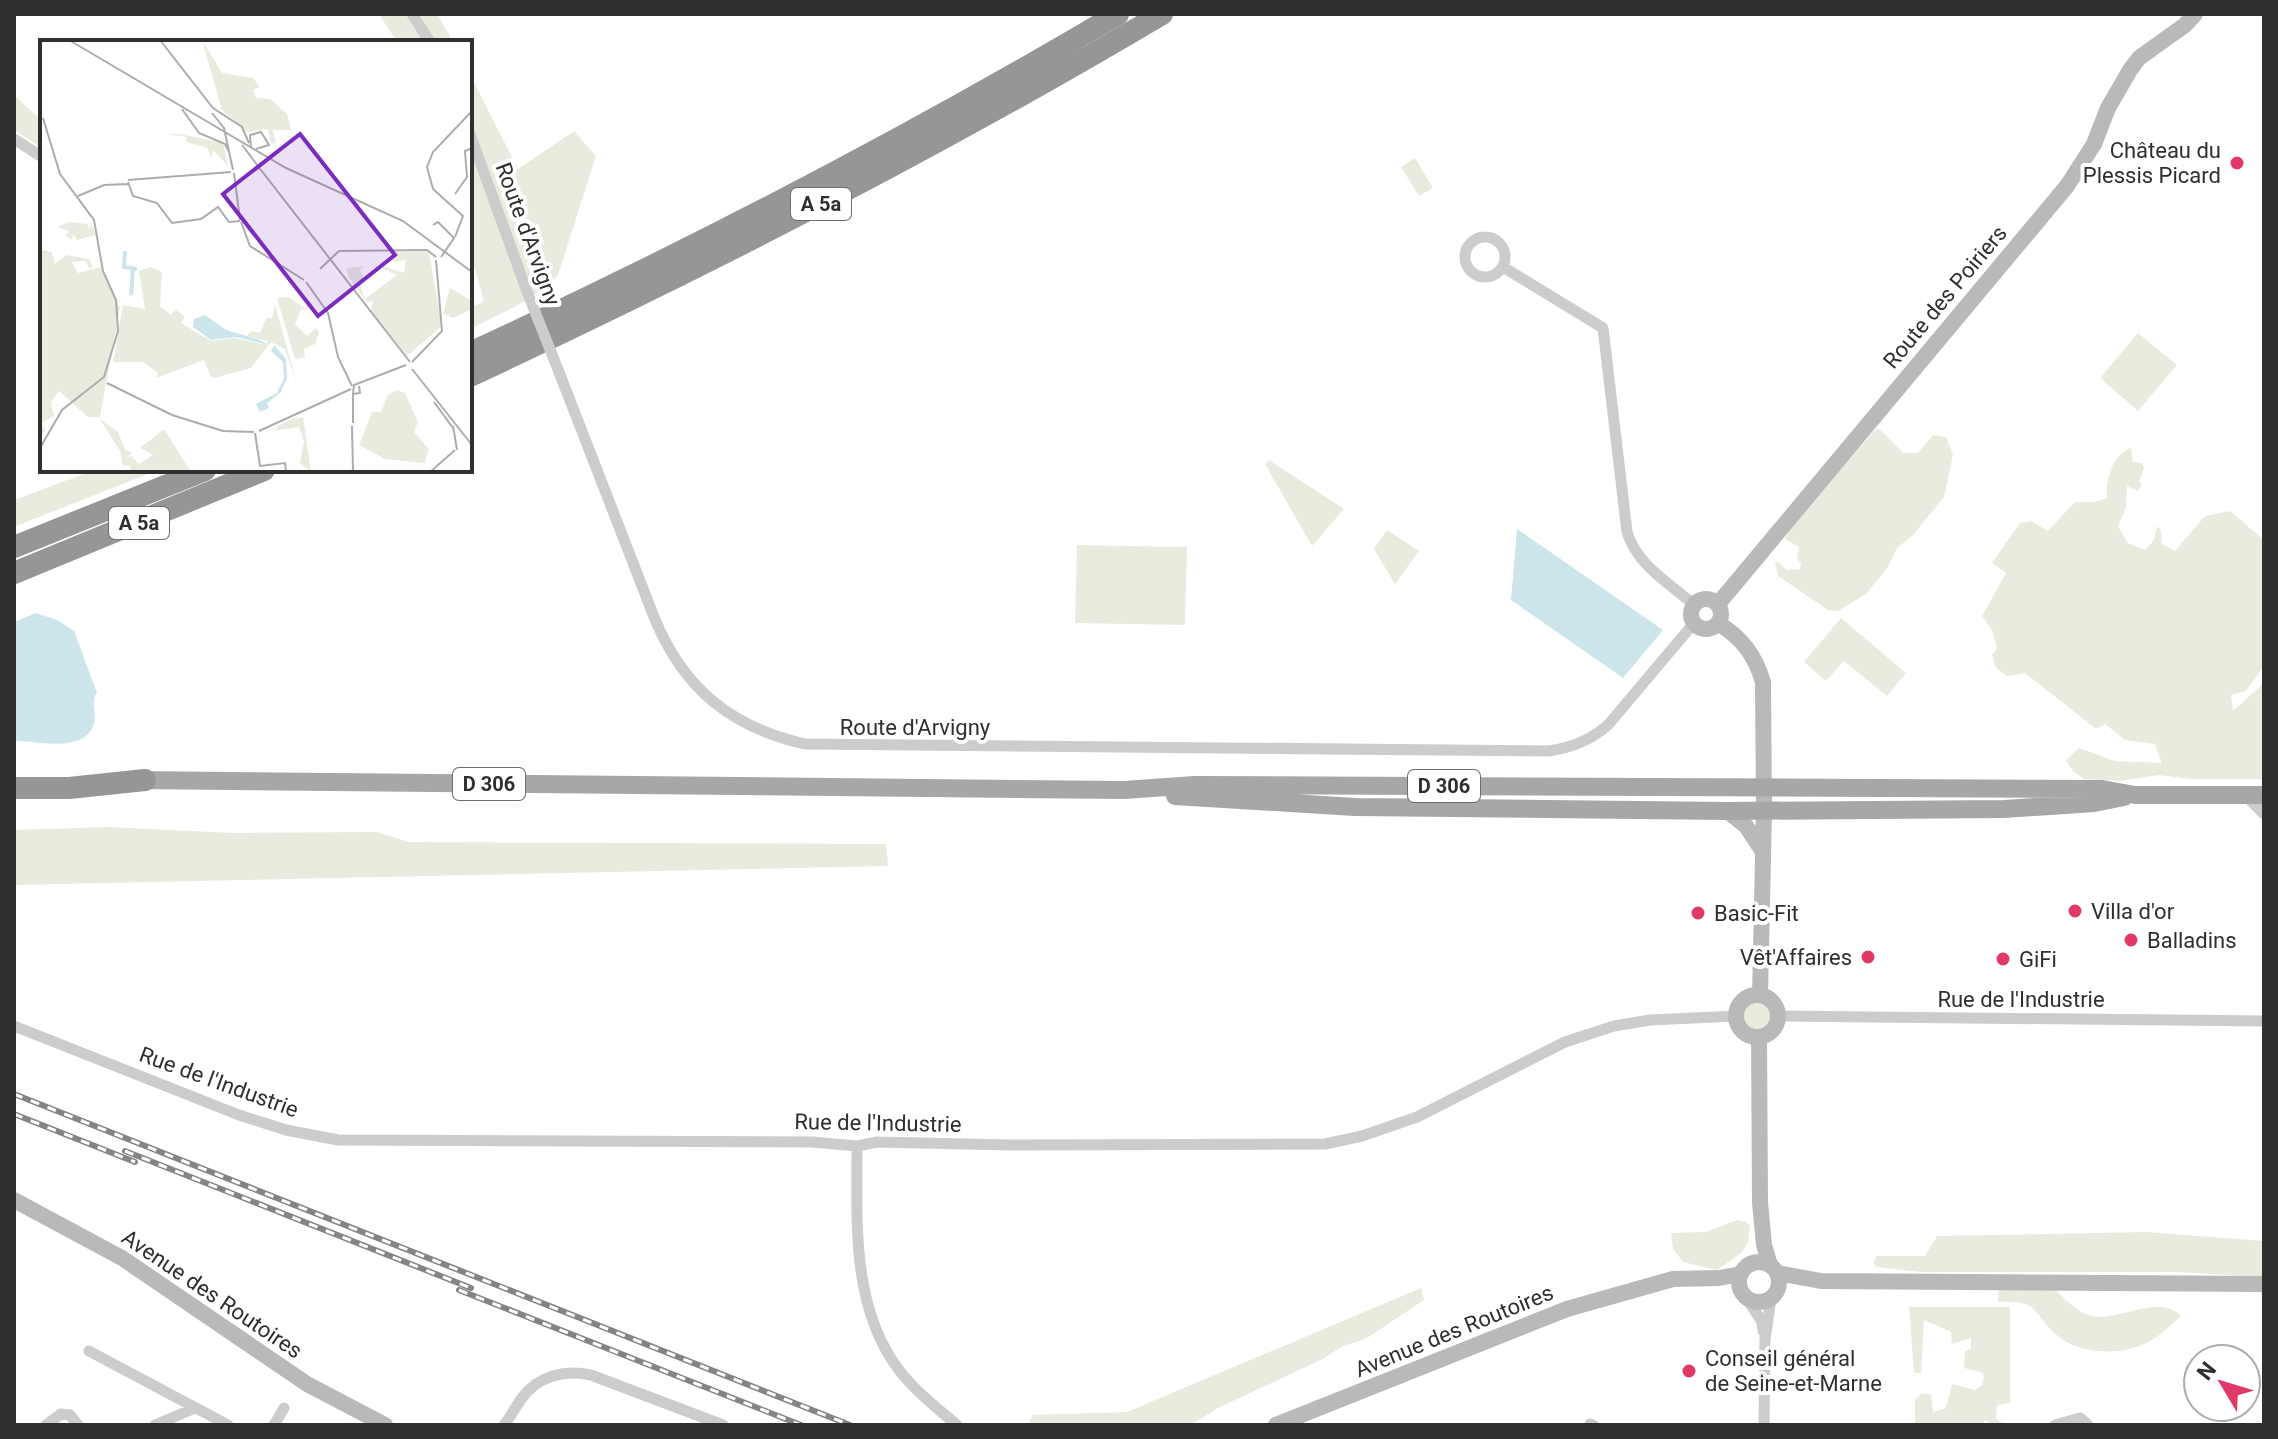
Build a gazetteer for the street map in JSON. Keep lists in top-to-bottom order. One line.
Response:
{"streets":{"highway":["A 5a"],"main road":["D 306"],"street":["Route d'Arvigny","Route des Poiriers","Rue de l'Industrie","Avenue des Routoires"]},"crossings":[["Route d'Arvigny","Route des Poiriers"]],"places":["Château du Plessis Picard","Villa d'or","Basic-Fit","Balladins","Vêt'Affaires","GiFi","Conseil général de Seine-et-Marne"],"north":"top left"}
